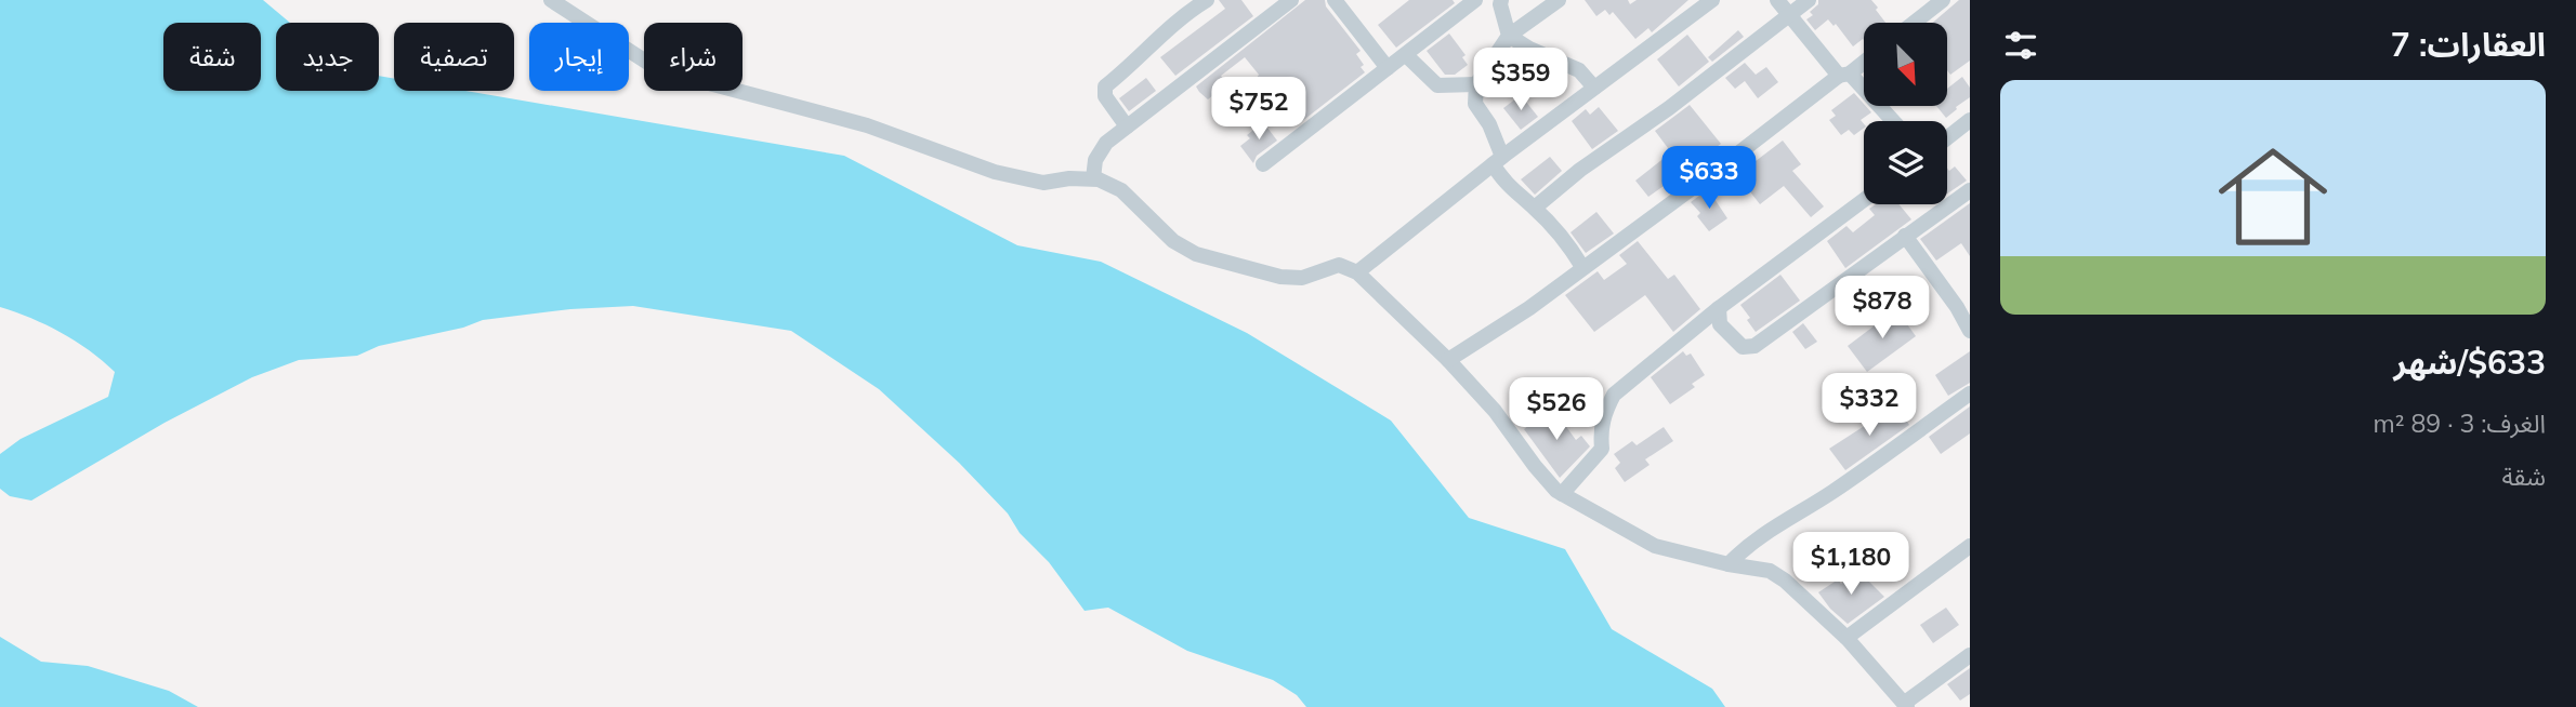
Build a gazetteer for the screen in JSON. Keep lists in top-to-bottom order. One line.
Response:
{"north":"bottom right","page":{"heading":"العقارات: 7","chip":["شراء","إيجار","تصفية","جديد","شقة"],"price":["$359","$752","$633","$878","$332","$526","$1,180"],"list":[{"name":"$633/شهر","note":"الغرف: 3 · 89 m² · شقة"}]}}
